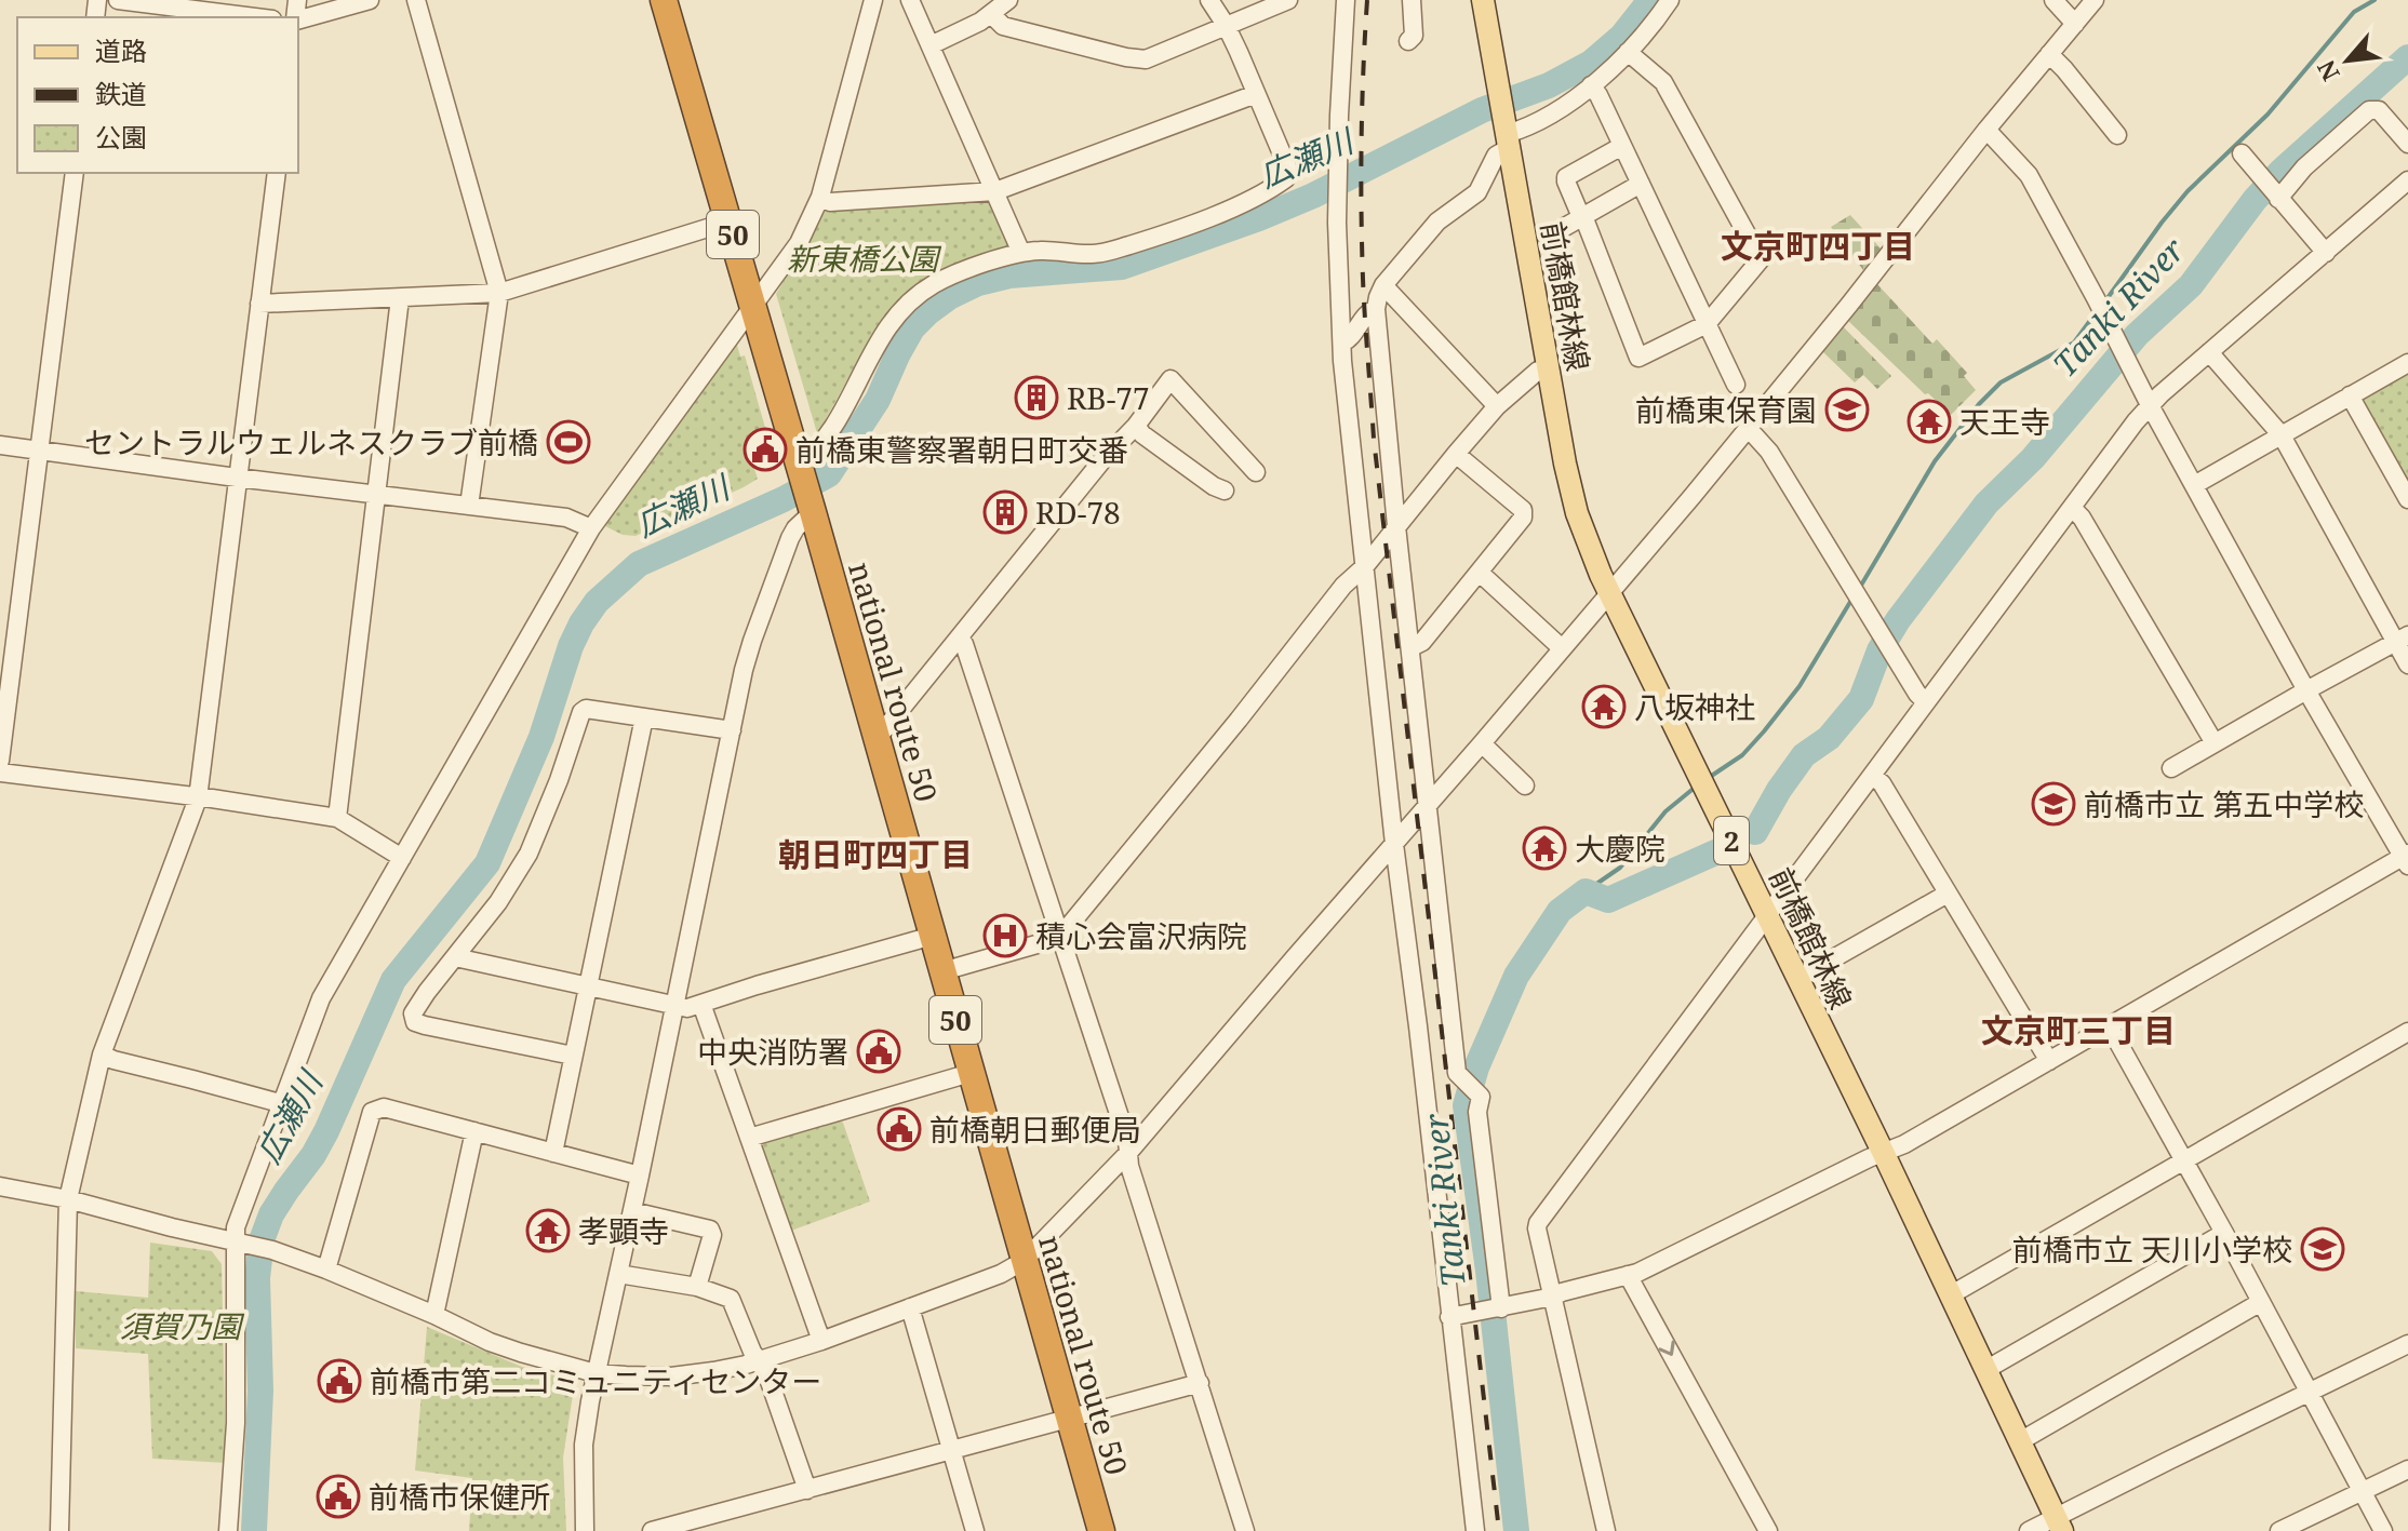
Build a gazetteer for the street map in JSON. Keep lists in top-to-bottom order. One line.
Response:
{"streets":{"highway":["50","national route 50"],"main road":["前橋館林線","2"]},"districts":["文京町四丁目","朝日町四丁目","文京町三丁目"],"water":["広瀬川","Tanki River"],"parks":["新東橋公園","須賀乃園"],"places":{"building":["RB-77","RD-78"],"school or university":["前橋東保育園","前橋市立 第五中学校","前橋市立 天川小学校"],"temple":["天王寺","八坂神社","大慶院","孝顕寺"],"sports":["セントラルウェルネスクラブ前橋"],"public building":["前橋東警察署朝日町交番","中央消防署","前橋朝日郵便局","前橋市第二コミュニティセンター","前橋市保健所"],"hospital":["積心会富沢病院"]},"legend":["道路","鉄道","公園"],"north":"bottom left"}
